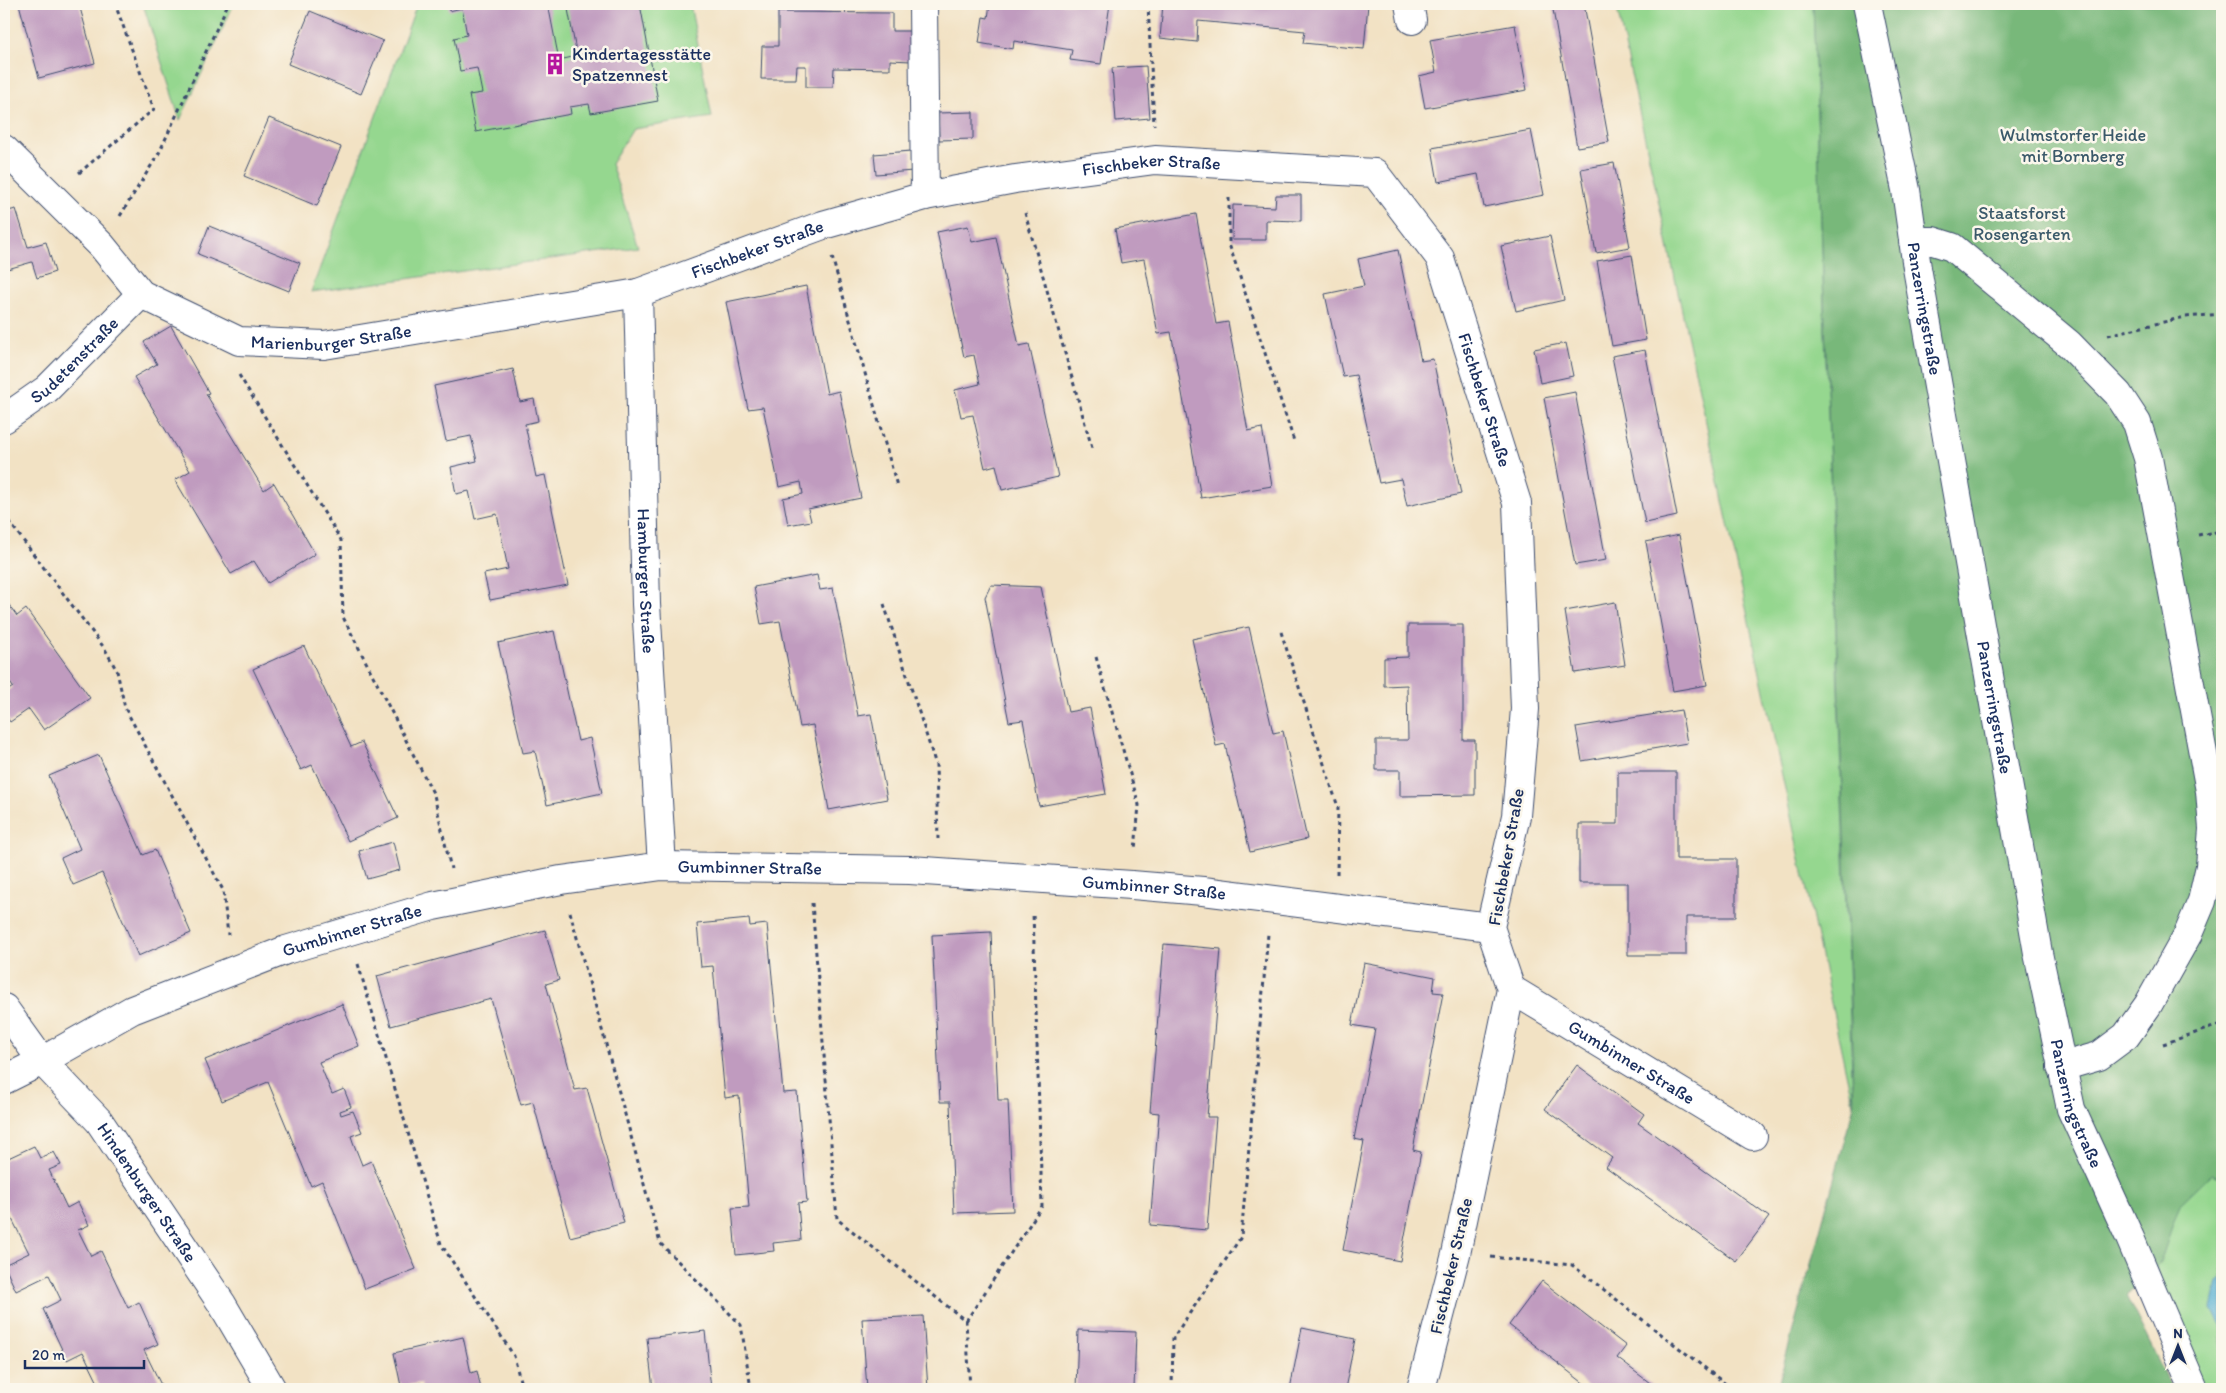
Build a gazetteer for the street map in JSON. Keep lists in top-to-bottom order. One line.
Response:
{"streets":{"street":["Fischbeker Straße","Panzerringstraße","Marienburger Straße","Sudetenstraße","Hamburger Straße","Gumbinner Straße","Hindenburger Straße"]},"crossings":[["Fischbeker Straße","Marienburger Straße"],["Fischbeker Straße","Hamburger Straße"],["Fischbeker Straße","Gumbinner Straße"],["Marienburger Straße","Sudetenstraße"],["Marienburger Straße","Hamburger Straße"],["Hamburger Straße","Gumbinner Straße"],["Gumbinner Straße","Hindenburger Straße"]],"parks":["Wulmstorfer Heide mit Bornberg","Staatsforst Rosengarten"],"places":{"building":["Kindertagesstätte Spatzennest"]},"scale_bar":"20 m","north":"top"}
